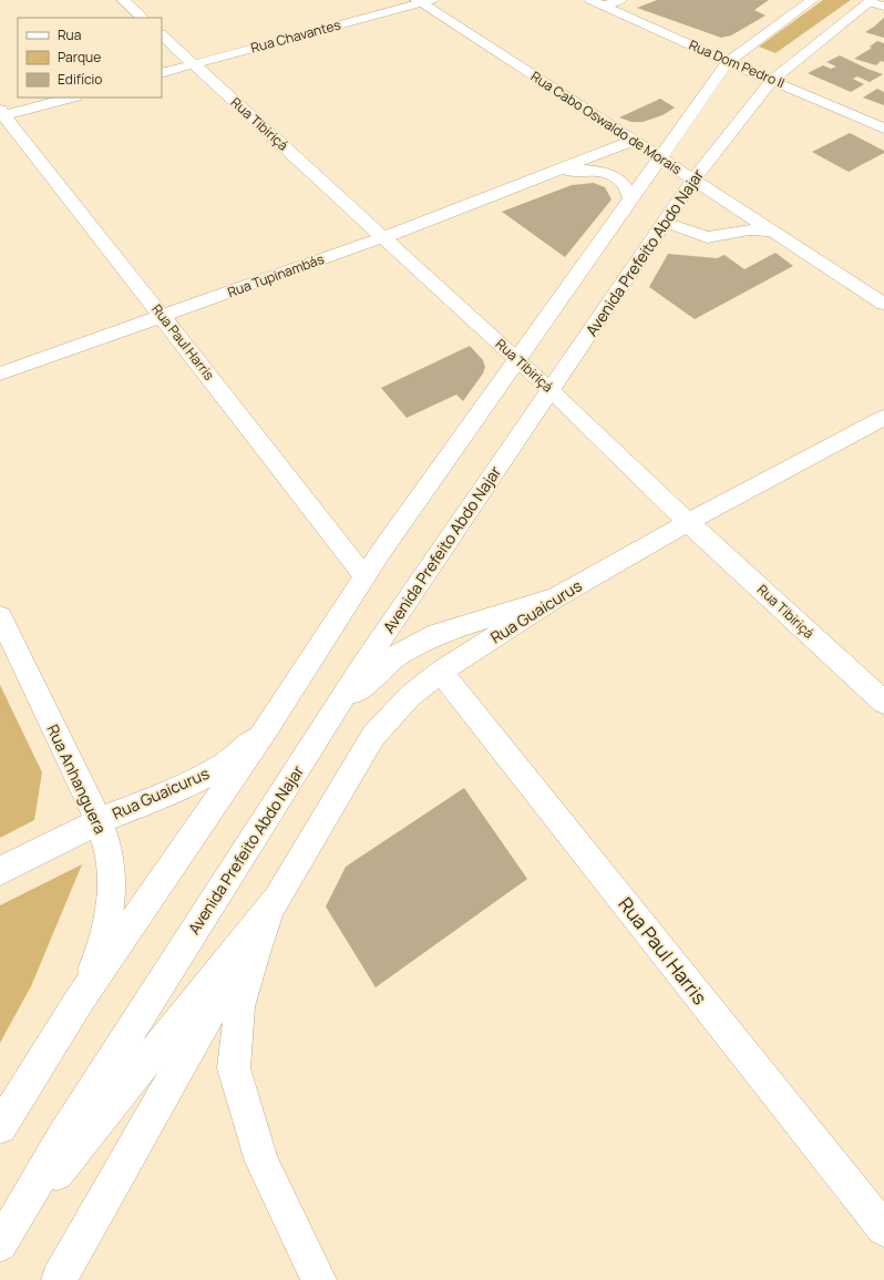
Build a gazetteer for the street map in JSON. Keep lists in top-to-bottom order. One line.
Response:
{"streets":{"street":["Rua Chavantes","Rua Dom Pedro II","Rua Cabo Oswaldo de Morais","Rua Tibiriçá","Avenida Prefeito Abdo Najar","Rua Tupinambás","Rua Paul Harris","Rua Guaicurus","Rua Anhanguera"]},"crossings":[["Rua Chavantes","Rua Cabo Oswaldo de Morais"],["Rua Chavantes","Rua Tibiriçá"],["Rua Dom Pedro II","Avenida Prefeito Abdo Najar"],["Rua Cabo Oswaldo de Morais","Avenida Prefeito Abdo Najar"],["Rua Cabo Oswaldo de Morais","Rua Tupinambás"],["Rua Tibiriçá","Avenida Prefeito Abdo Najar"],["Rua Tibiriçá","Rua Tupinambás"],["Rua Tibiriçá","Rua Guaicurus"],["Rua Tupinambás","Rua Paul Harris"],["Rua Paul Harris","Rua Guaicurus"],["Rua Guaicurus","Rua Anhanguera"]],"legend":["Rua","Parque","Edifício"]}
